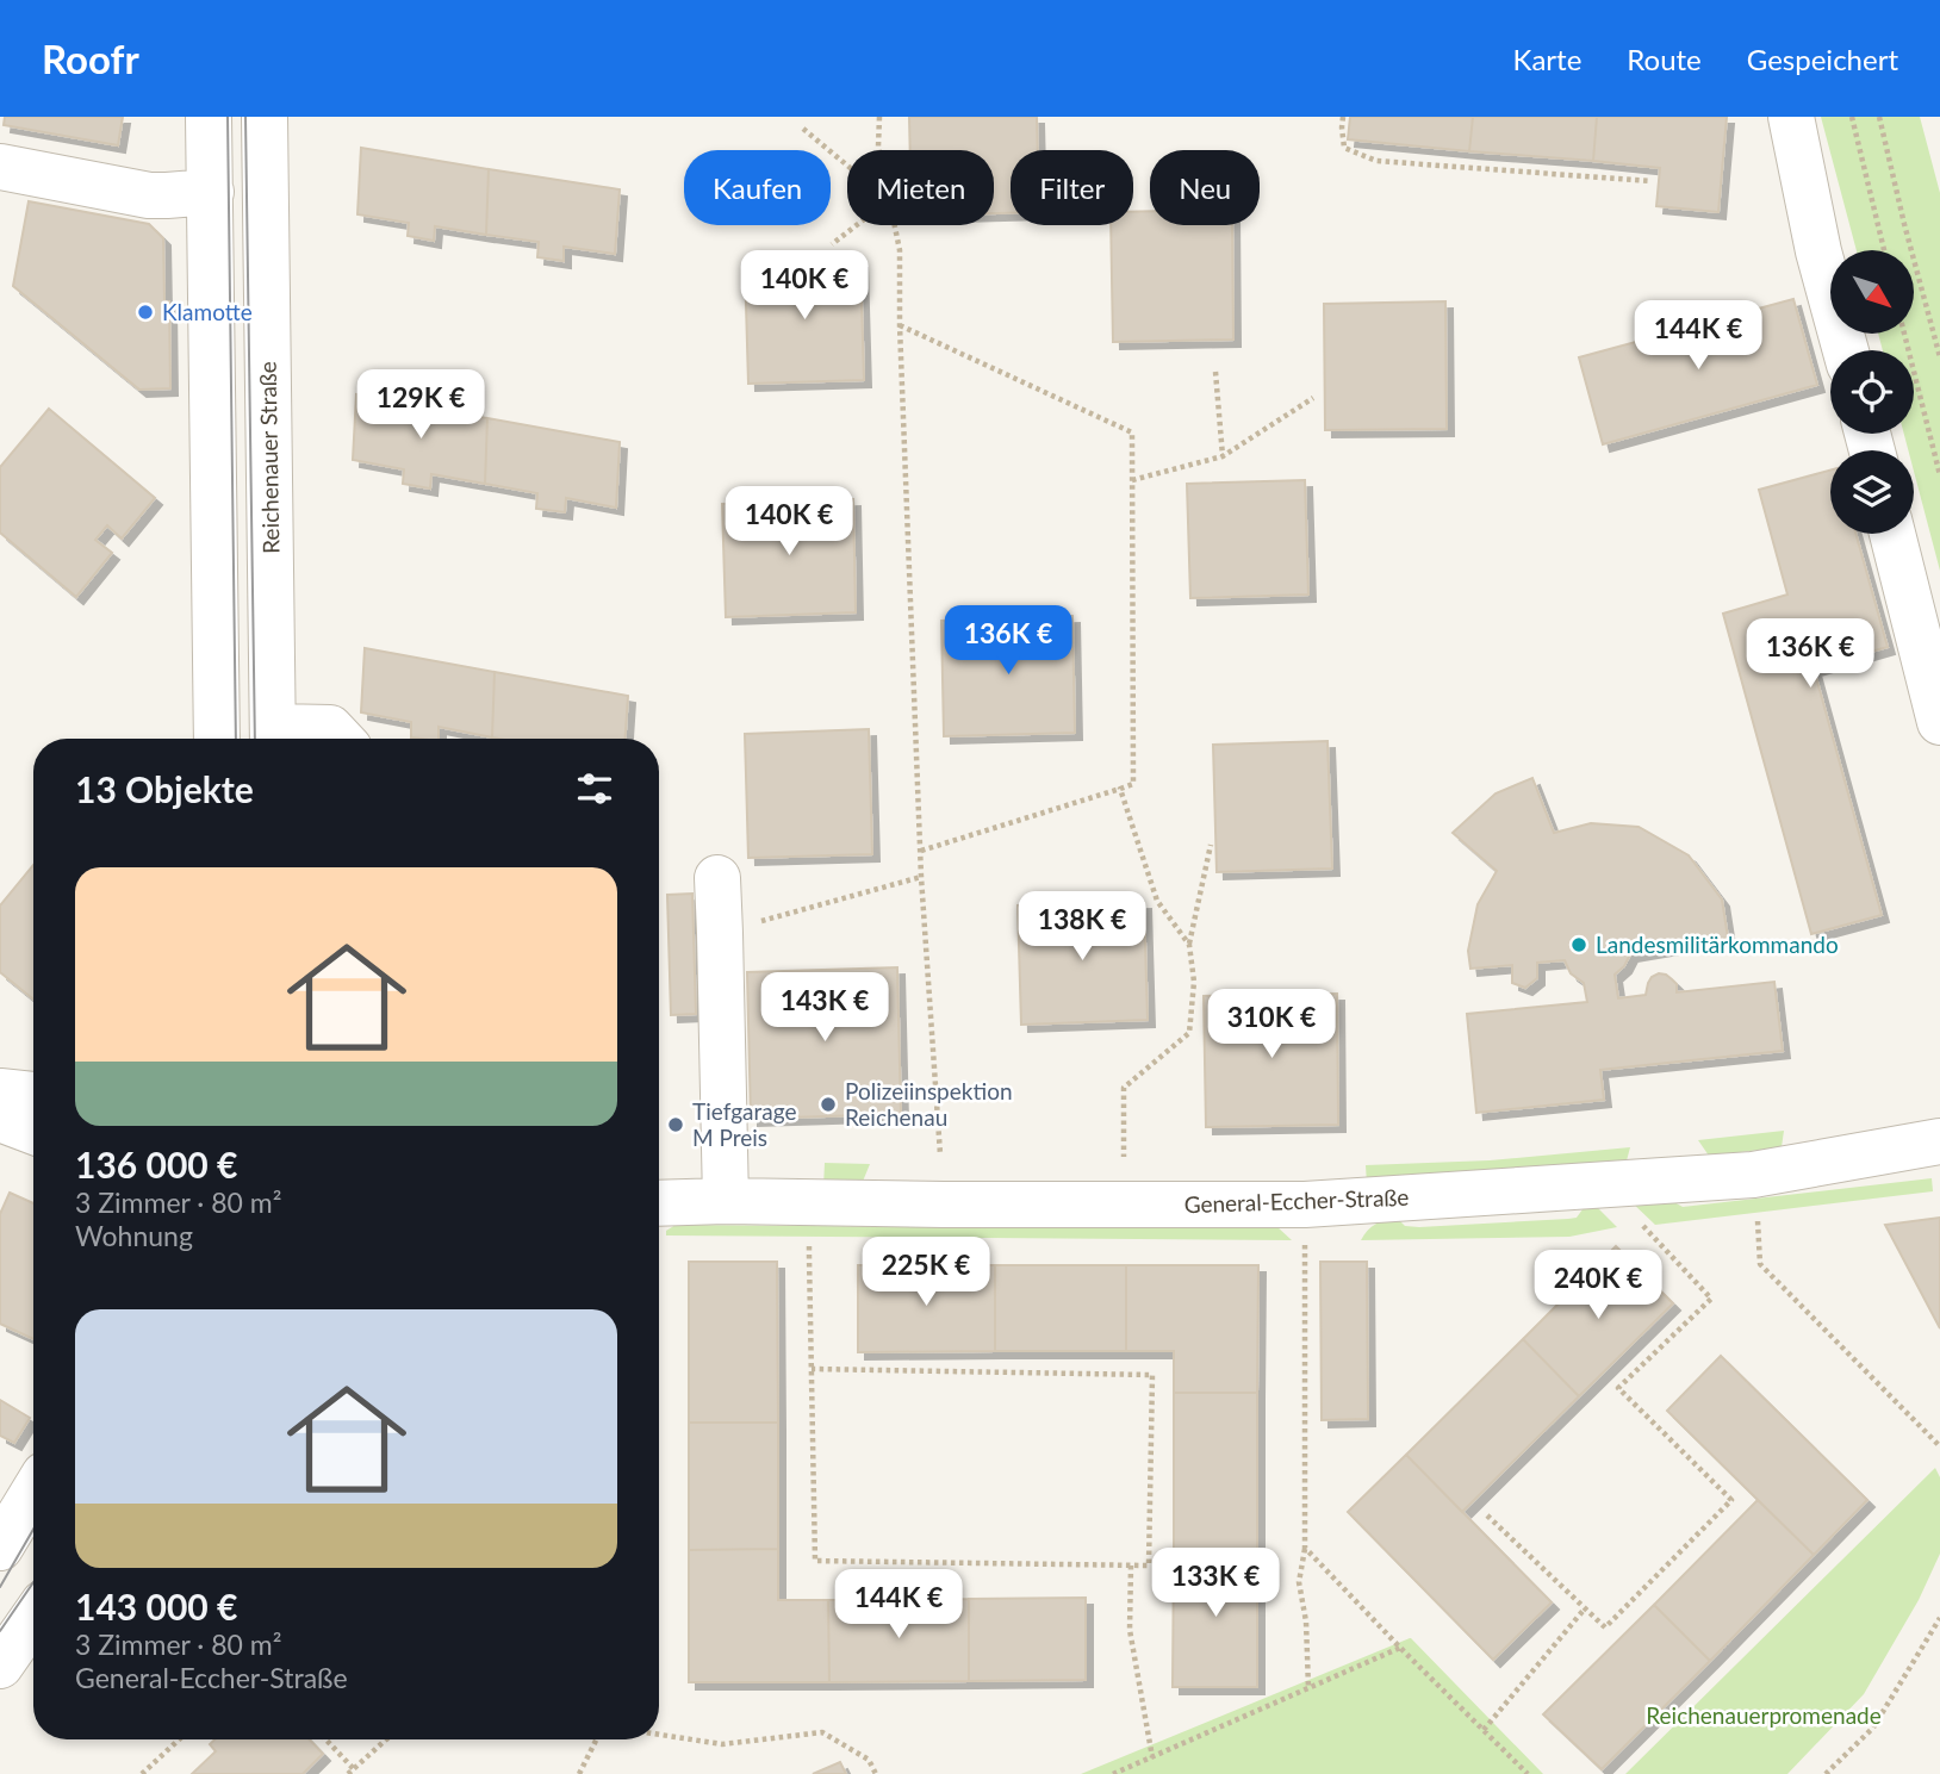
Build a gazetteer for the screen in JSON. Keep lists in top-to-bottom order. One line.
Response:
{"streets":{"street":["Reichenauer Straße","General-Eccher-Straße"]},"parks":["Reichenauerpromenade"],"places":["Klamotte","Landesmilitärkommando","Polizeiinspektion Reichenau","Tiefgarage M Preis"],"north":"bottom right","page":{"header":"Roofr","nav":["Karte","Route","Gespeichert"],"chip":["Kaufen","Mieten","Filter","Neu"],"price":["140K €","144K €","129K €","140K €","136K €","136K €","138K €","143K €","310K €","225K €","240K €","133K €","144K €"],"heading":"13 Objekte","list":[{"name":"136 000 €","note":"3 Zimmer · 80 m² · Wohnung"},{"name":"143 000 €","note":"3 Zimmer · 80 m² · General-Eccher-Straße"}]}}
